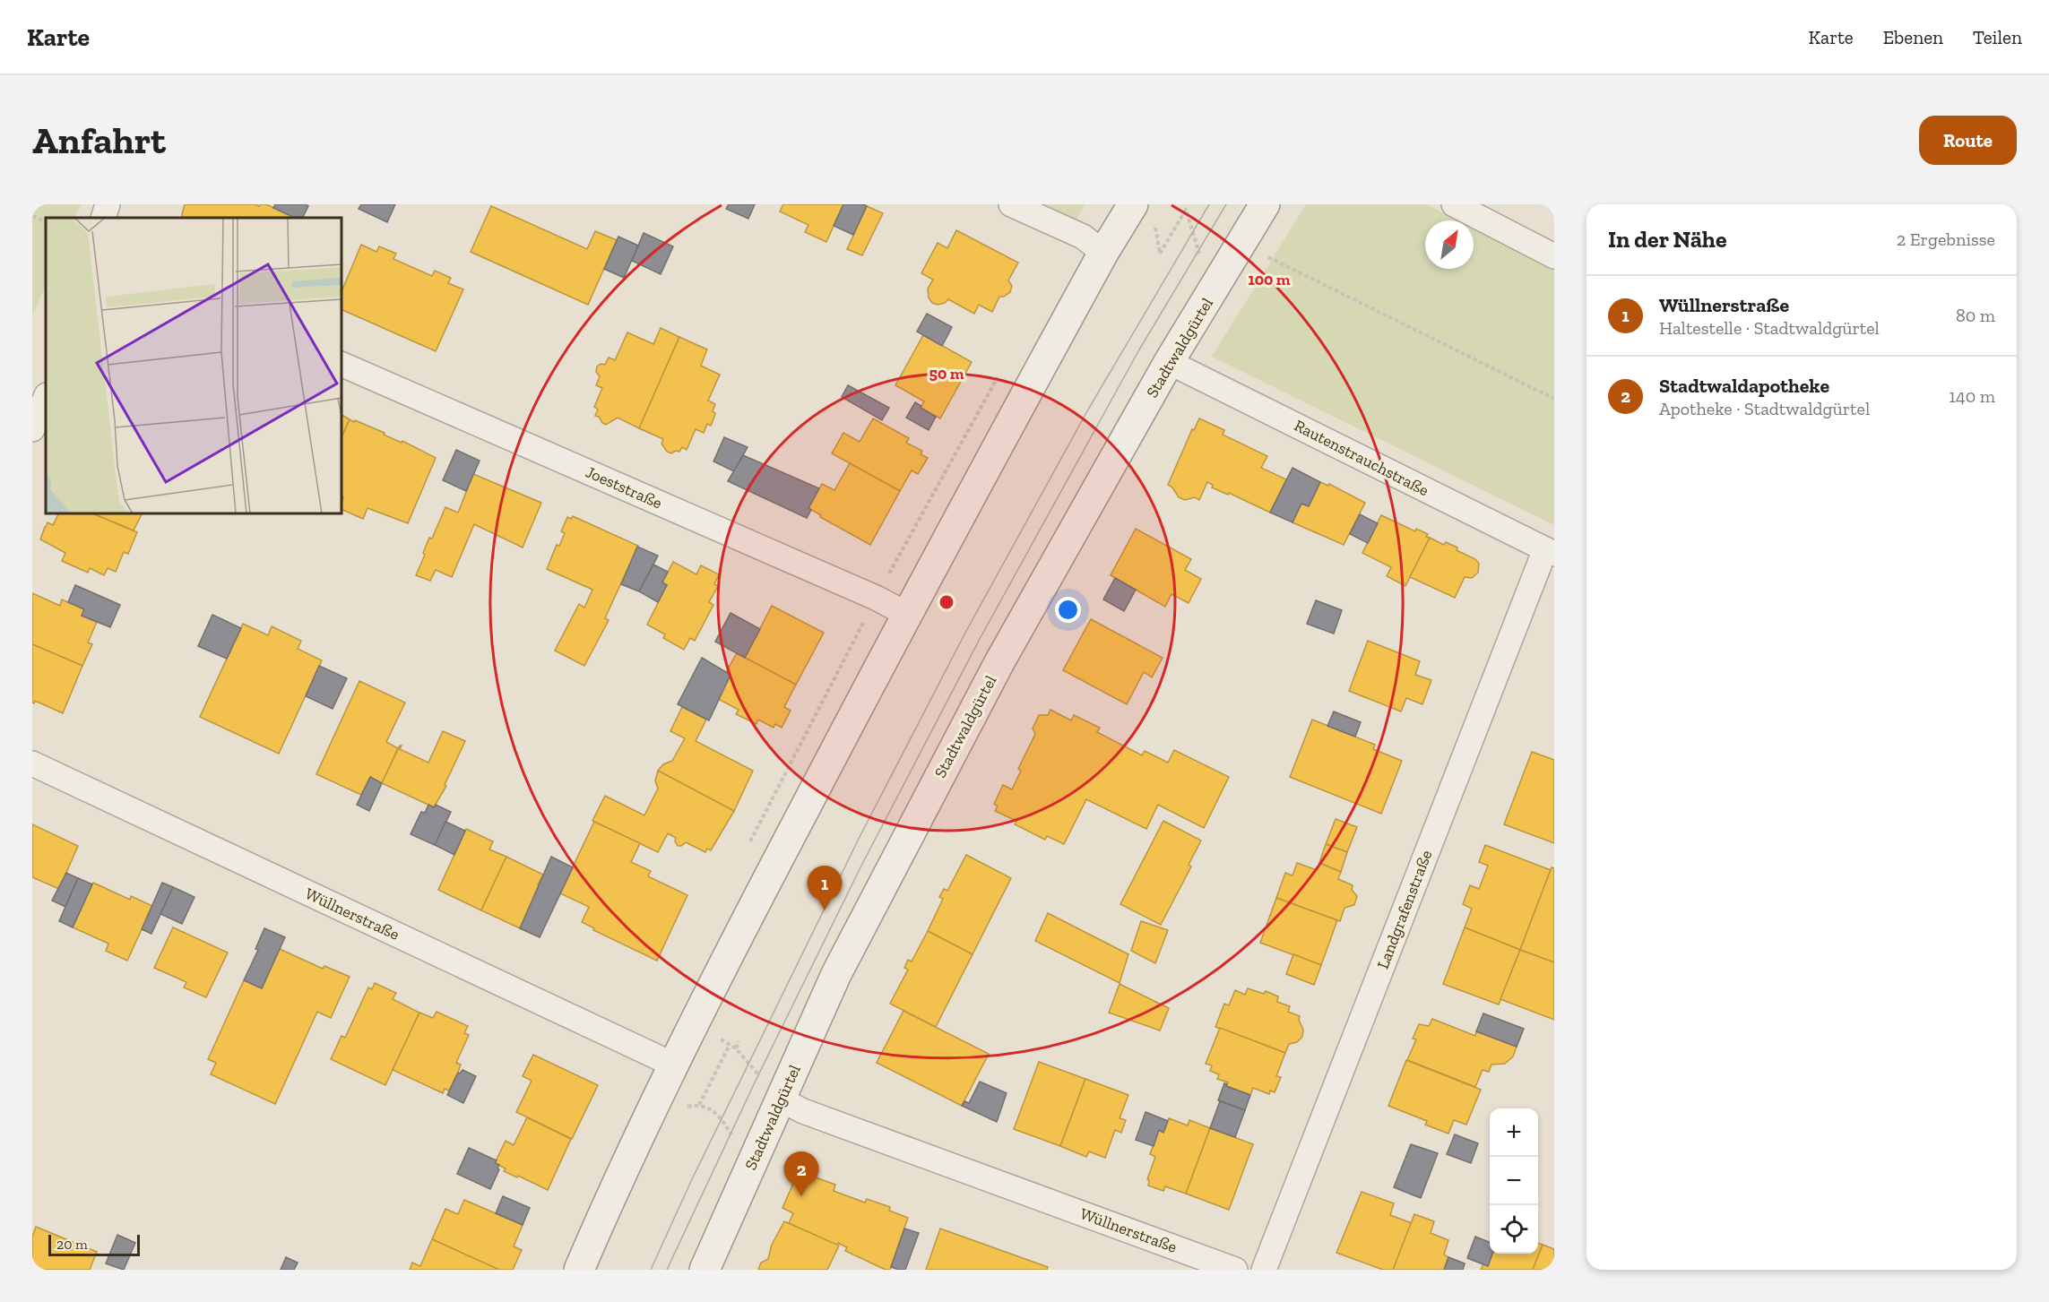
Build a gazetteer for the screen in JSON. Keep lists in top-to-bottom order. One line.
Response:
{"streets":{"main road":["Stadtwaldgürtel"],"street":["Rautenstrauchstraße","Joeststraße","Landgrafenstraße","Wüllnerstraße"]},"crossings":[["Stadtwaldgürtel","Rautenstrauchstraße"],["Stadtwaldgürtel","Wüllnerstraße"],["Rautenstrauchstraße","Landgrafenstraße"]],"scale_bar":"20 m","north":"top right","page":{"header":"Karte","nav":["Karte","Ebenen","Teilen"],"buttons":"Route","title":"Anfahrt","heading":["In der Nähe","2 Ergebnisse"],"list":[{"mark":"1","name":"Wüllnerstraße","note":"Haltestelle · Stadtwaldgürtel","value":"80 m"},{"mark":"2","name":"Stadtwaldapotheke","note":"Apotheke · Stadtwaldgürtel","value":"140 m"}],"pins":["1","2"],"map_buttons":["+","−"],"scale":"20 m"},"rings":["100 m","50 m"]}
